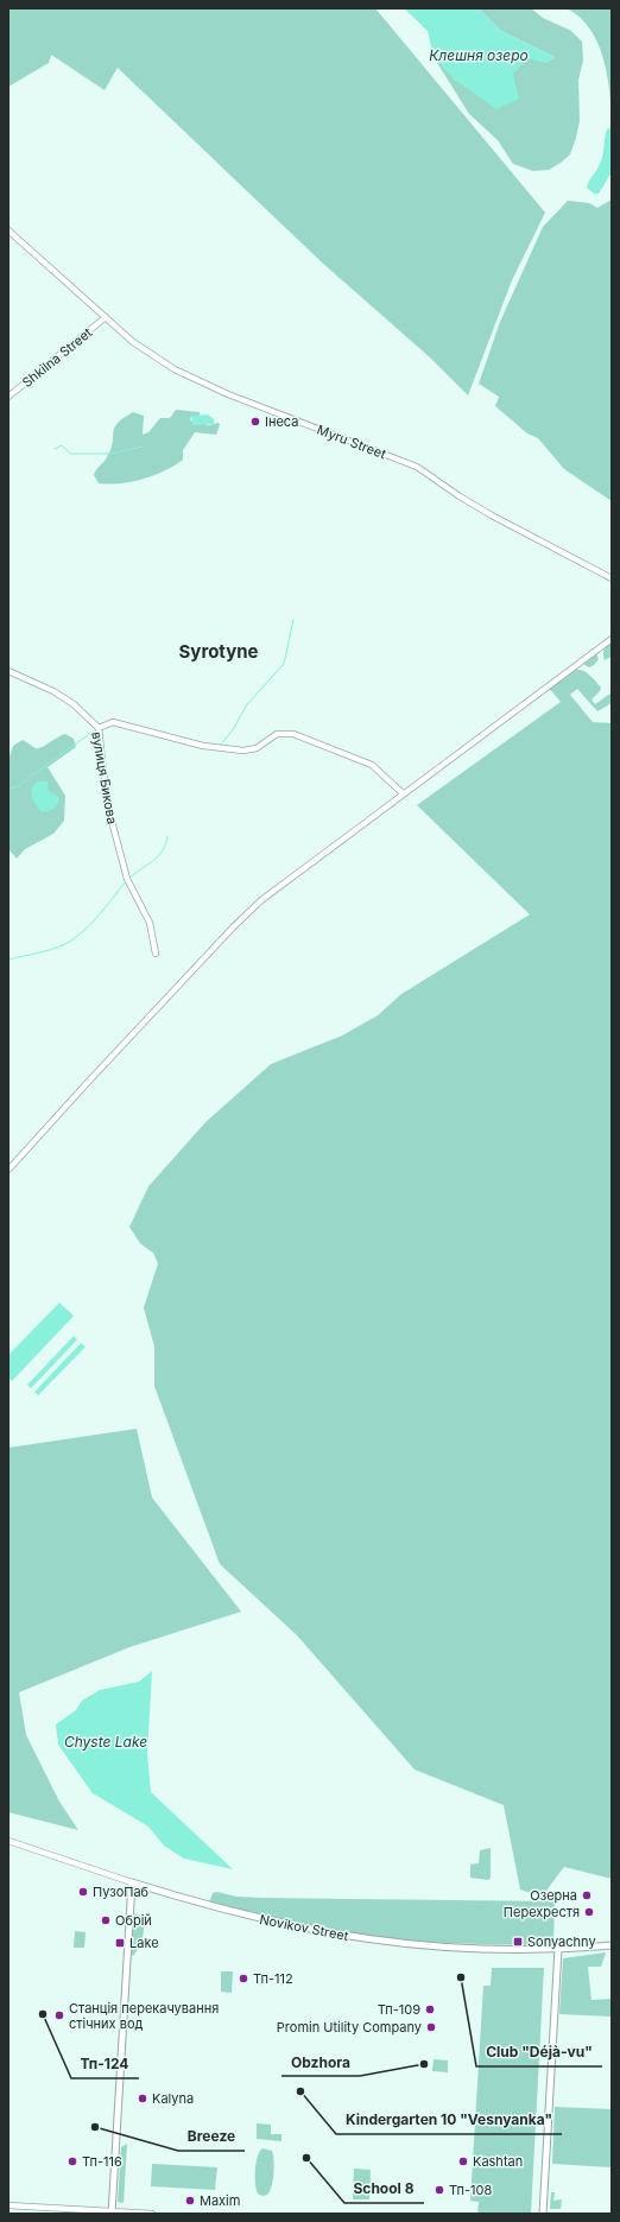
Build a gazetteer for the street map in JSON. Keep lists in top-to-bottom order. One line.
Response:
{"streets":{"main road":["Novikov Street"],"street":["Shkilna Street","Myru Street","вулиця Бикова"]},"crossings":[["Shkilna Street","Myru Street"]],"districts":["Syrotyne"],"water":["Клешня озеро","Chyste Lake"],"places":{"other":["Інеса","ПузоПаб","Озерна","Перехрестя","Обрiй","Club \"Déjà-vu\"","Тп-112","Тп-109","Тп-124","Станція перекачування стічних вод","Promin Utility Company","Obzhora","Kindergarten 10 \"Vesnyanka\"","Kalyna","Breeze","School 8","Тп-116","Kashtan","Тп-108","Maxim"],"transit":["Sonyachny","Lake"]}}
